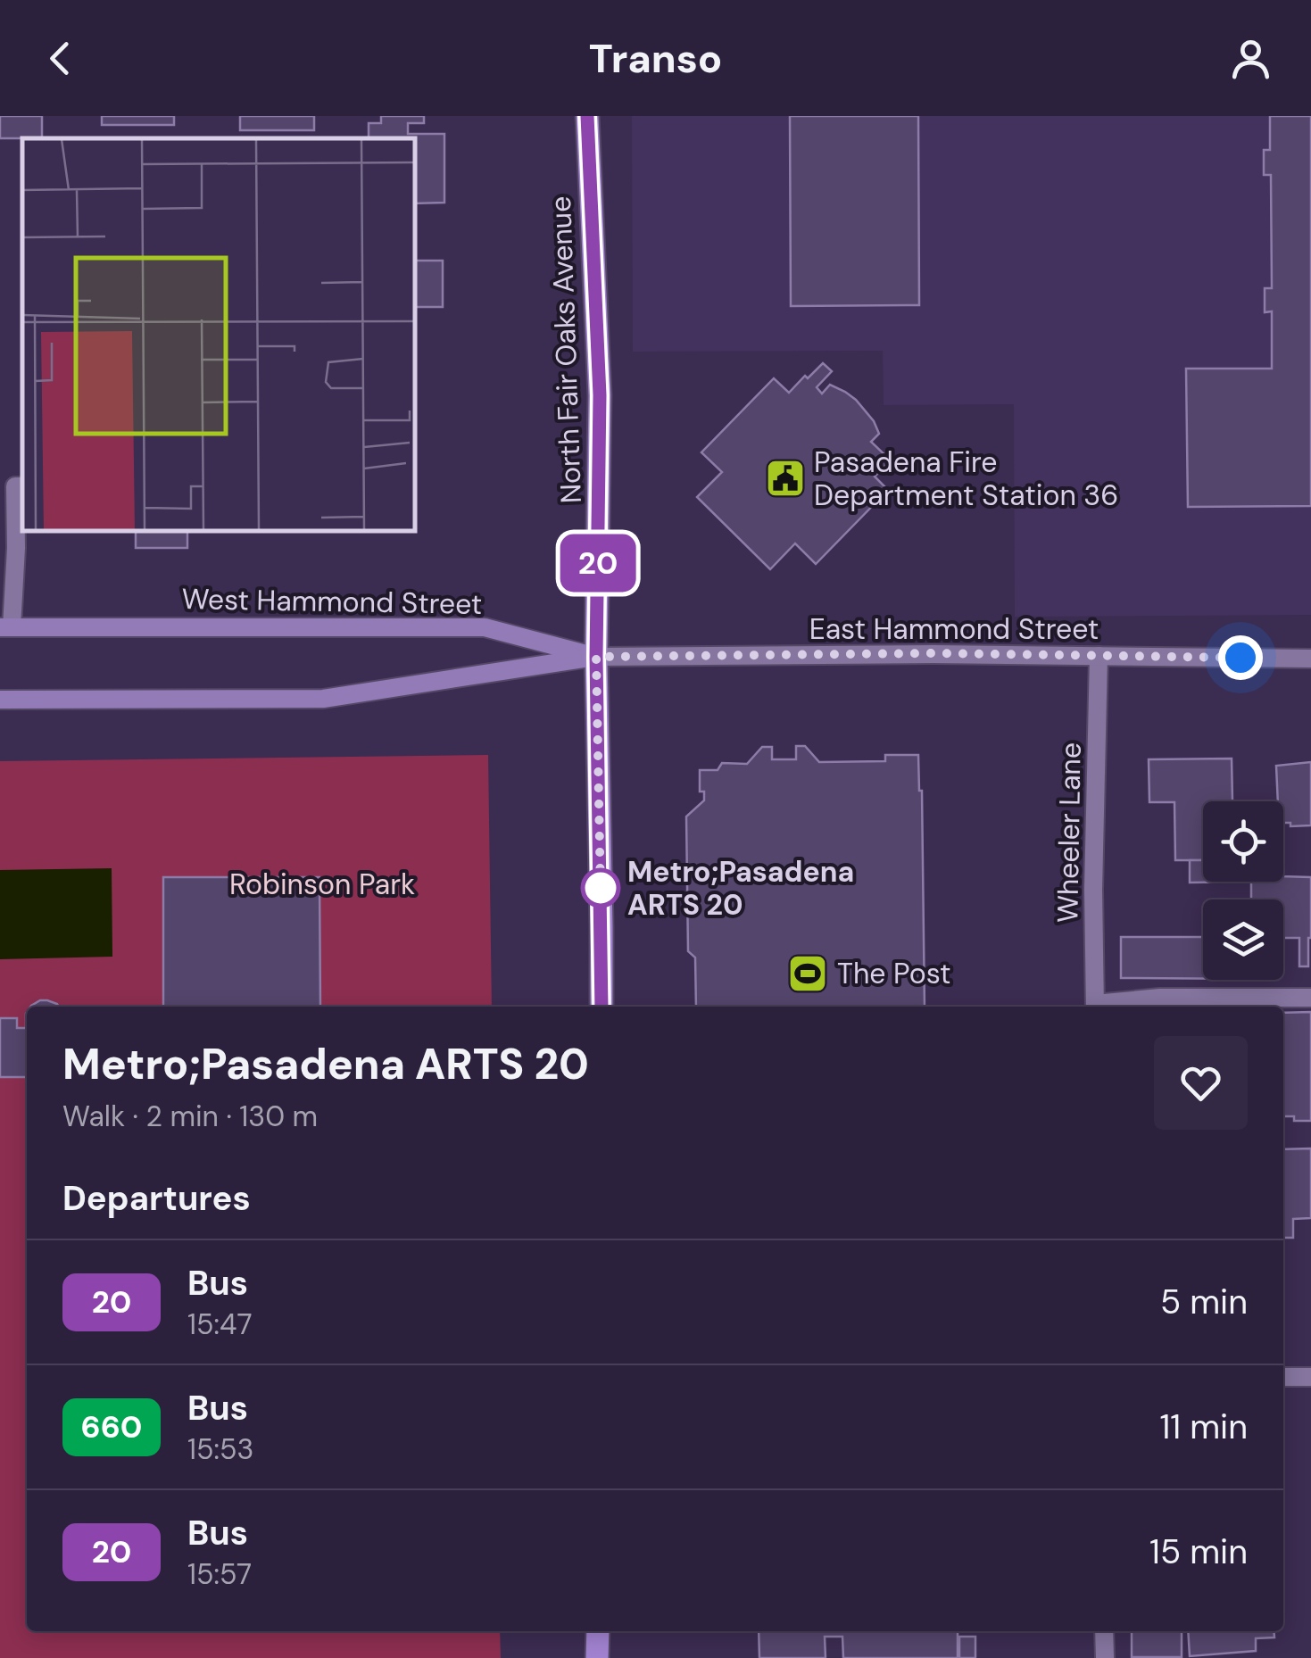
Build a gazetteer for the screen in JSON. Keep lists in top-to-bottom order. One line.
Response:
{"streets":{"main road":["North Fair Oaks Avenue"],"street":["West Hammond Street","East Hammond Street","Wheeler Lane"]},"crossings":[["North Fair Oaks Avenue","West Hammond Street"],["North Fair Oaks Avenue","East Hammond Street"],["West Hammond Street","East Hammond Street"],["East Hammond Street","Wheeler Lane"]],"parks":["Robinson Park"],"places":{"public building":["Pasadena Fire Department Station 36"],"other":["Metro;Pasadena ARTS 20"],"sports":["The Post"]},"lines":["bus line 20"],"page":{"header":"Transo","on_map":"20","heading":[["Metro;Pasadena ARTS 20","Walk · 2 min · 130 m"],"Departures"],"list":[{"mark":"20","name":"Bus","note":"15:47","value":"5 min"},{"mark":"660","name":"Bus","note":"15:53","value":"11 min"},{"mark":"20","name":"Bus","note":"15:57","value":"15 min"}]}}
